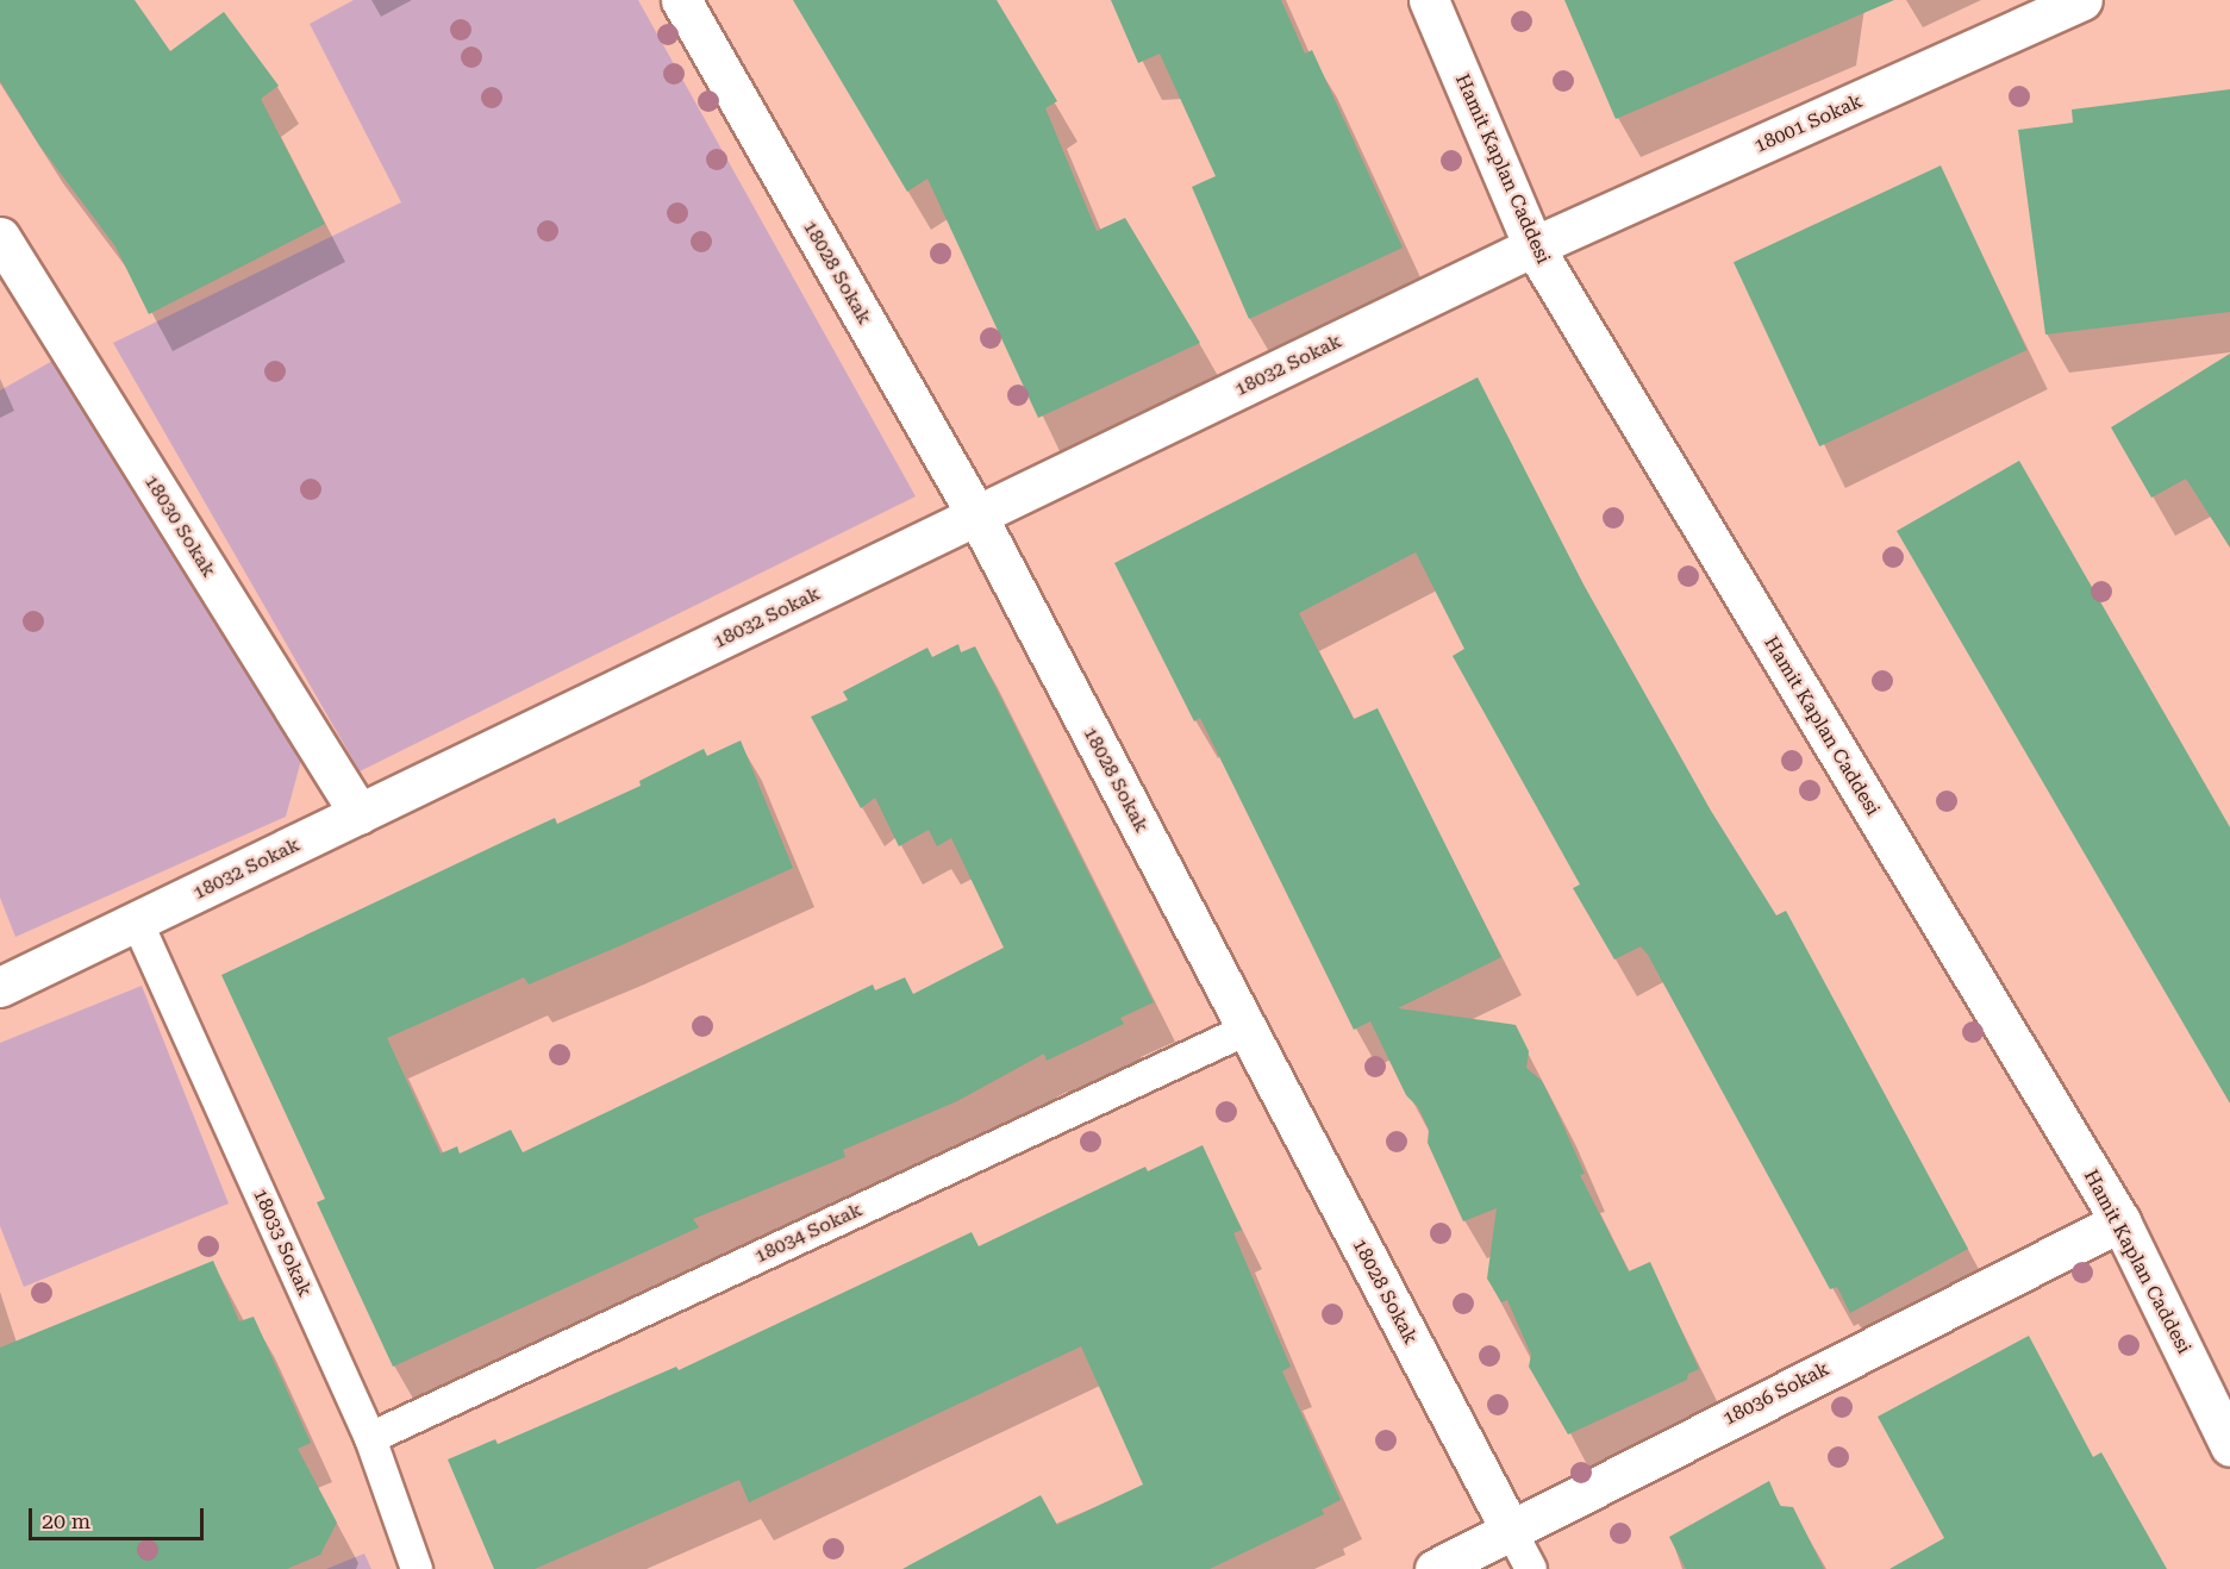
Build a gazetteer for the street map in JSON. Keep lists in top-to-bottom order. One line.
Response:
{"streets":{"street":["18001 Sokak","Hamit Kaplan Caddesi","18028 Sokak","18032 Sokak","18030 Sokak","18036 Sokak"],"lane":["18034 Sokak","18033 Sokak"]},"crossings":[["18001 Sokak","Hamit Kaplan Caddesi"],["18001 Sokak","18032 Sokak"],["Hamit Kaplan Caddesi","18032 Sokak"],["Hamit Kaplan Caddesi","18036 Sokak"],["18028 Sokak","18032 Sokak"],["18028 Sokak","18034 Sokak"],["18028 Sokak","18036 Sokak"],["18032 Sokak","18030 Sokak"],["18032 Sokak","18033 Sokak"],["18034 Sokak","18033 Sokak"]],"scale_bar":"20 m"}
